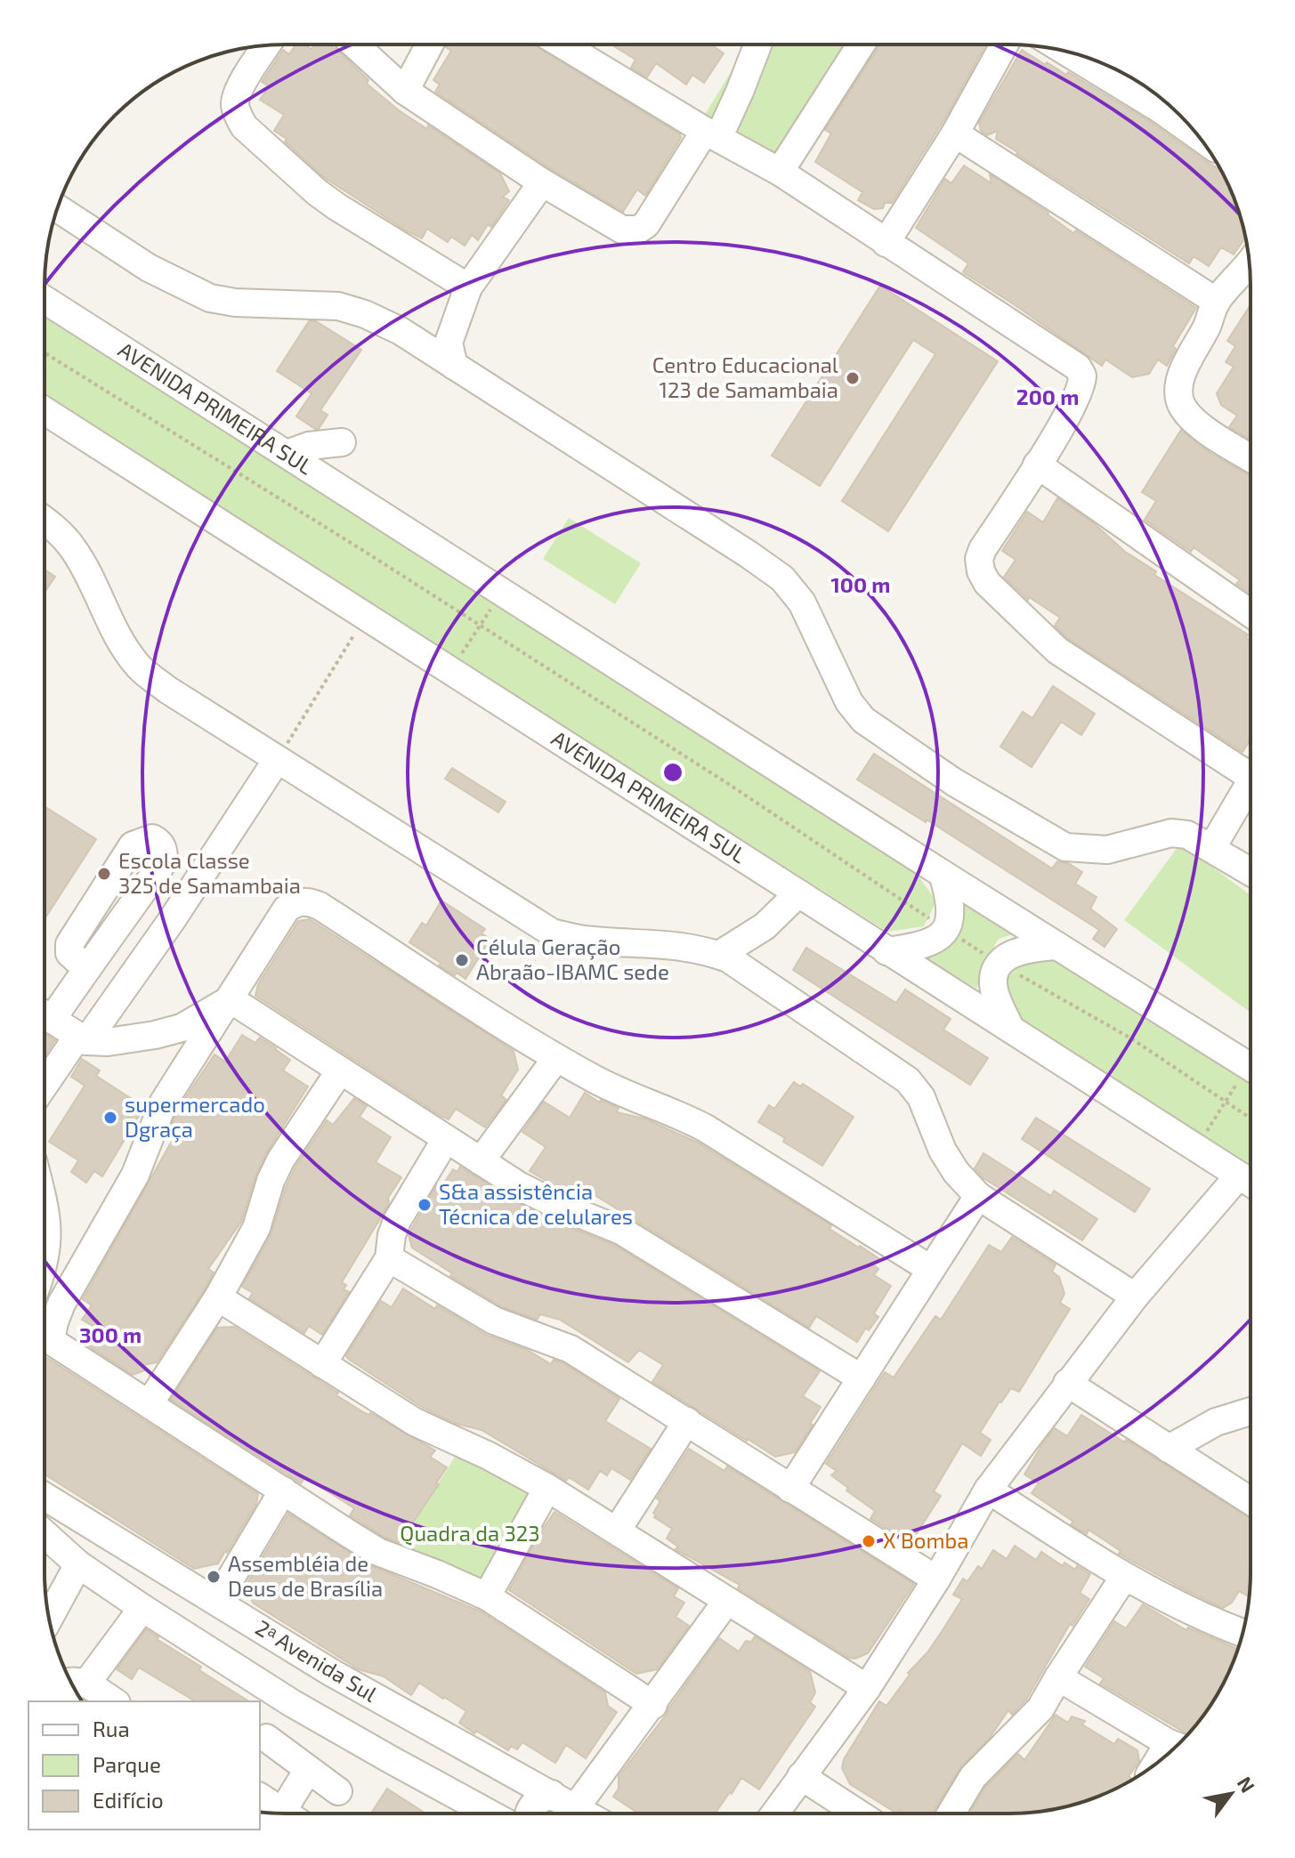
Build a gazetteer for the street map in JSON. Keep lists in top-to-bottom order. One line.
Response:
{"streets":{"street":["AVENIDA PRIMEIRA SUL","2ᵃ Avenida Sul"]},"parks":["Quadra da 323"],"places":["Centro Educacional 123 de Samambaia","Escola Classe 325 de Samambaia","Célula Geração Abraão-IBAMC sede","supermercado Dgraça","S&a assistência Técnica de celulares","X Bomba","Assembléia de Deus de Brasília"],"legend":["Rua","Parque","Edifício"],"north":"top right","rings":["200 m","100 m","300 m"]}
